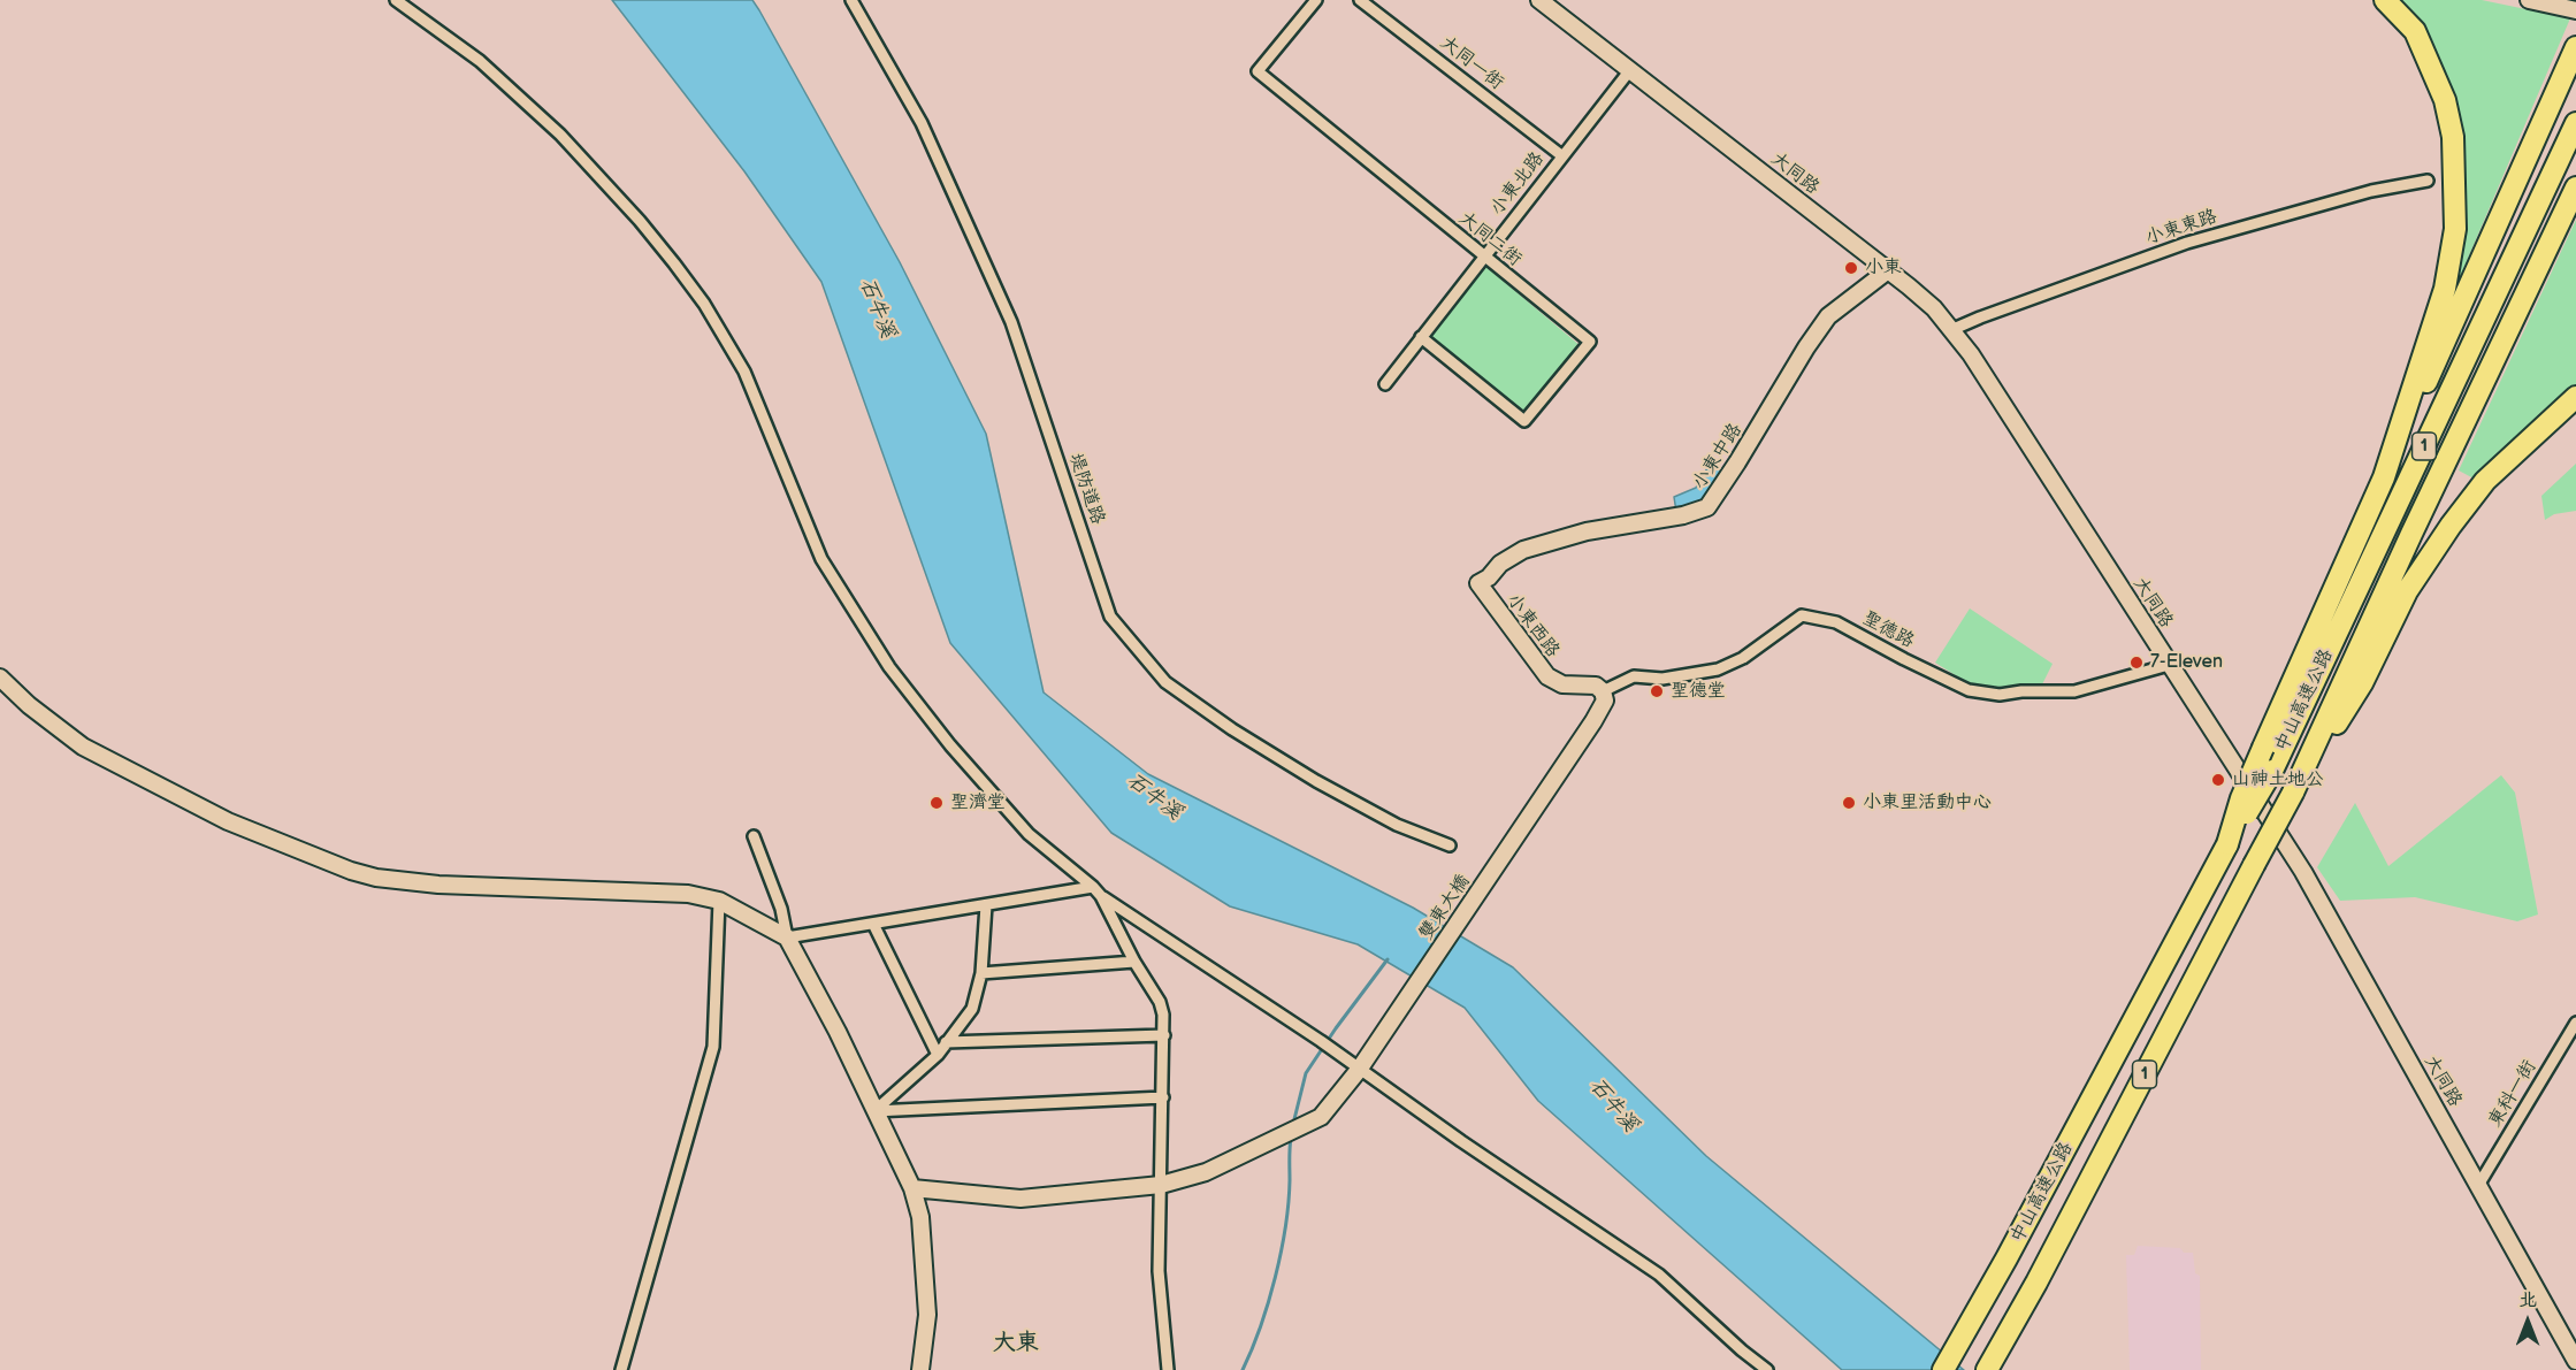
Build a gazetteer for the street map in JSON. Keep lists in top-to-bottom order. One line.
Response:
{"streets":{"highway":["1","中山高速公路"],"street":["大同一街","大同路","小東北路","小東東路","大同二街","小東中路","堤防道路","小東西路","聖德路","雙東大橋","東科一街"]},"crossings":[["大同一街","小東北路"],["大同路","小東北路"],["大同路","小東東路"],["大同路","小東中路"],["大同路","聖德路"],["大同路","東科一街"],["小東北路","大同二街"],["小東中路","小東西路"],["小東西路","聖德路"],["小東西路","雙東大橋"],["聖德路","雙東大橋"]],"districts":["大東"],"water":["石牛溪"],"places":["小東","7-Eleven","聖德堂","山神土地公","聖濟堂","小東里活動中心"],"north":"top"}
